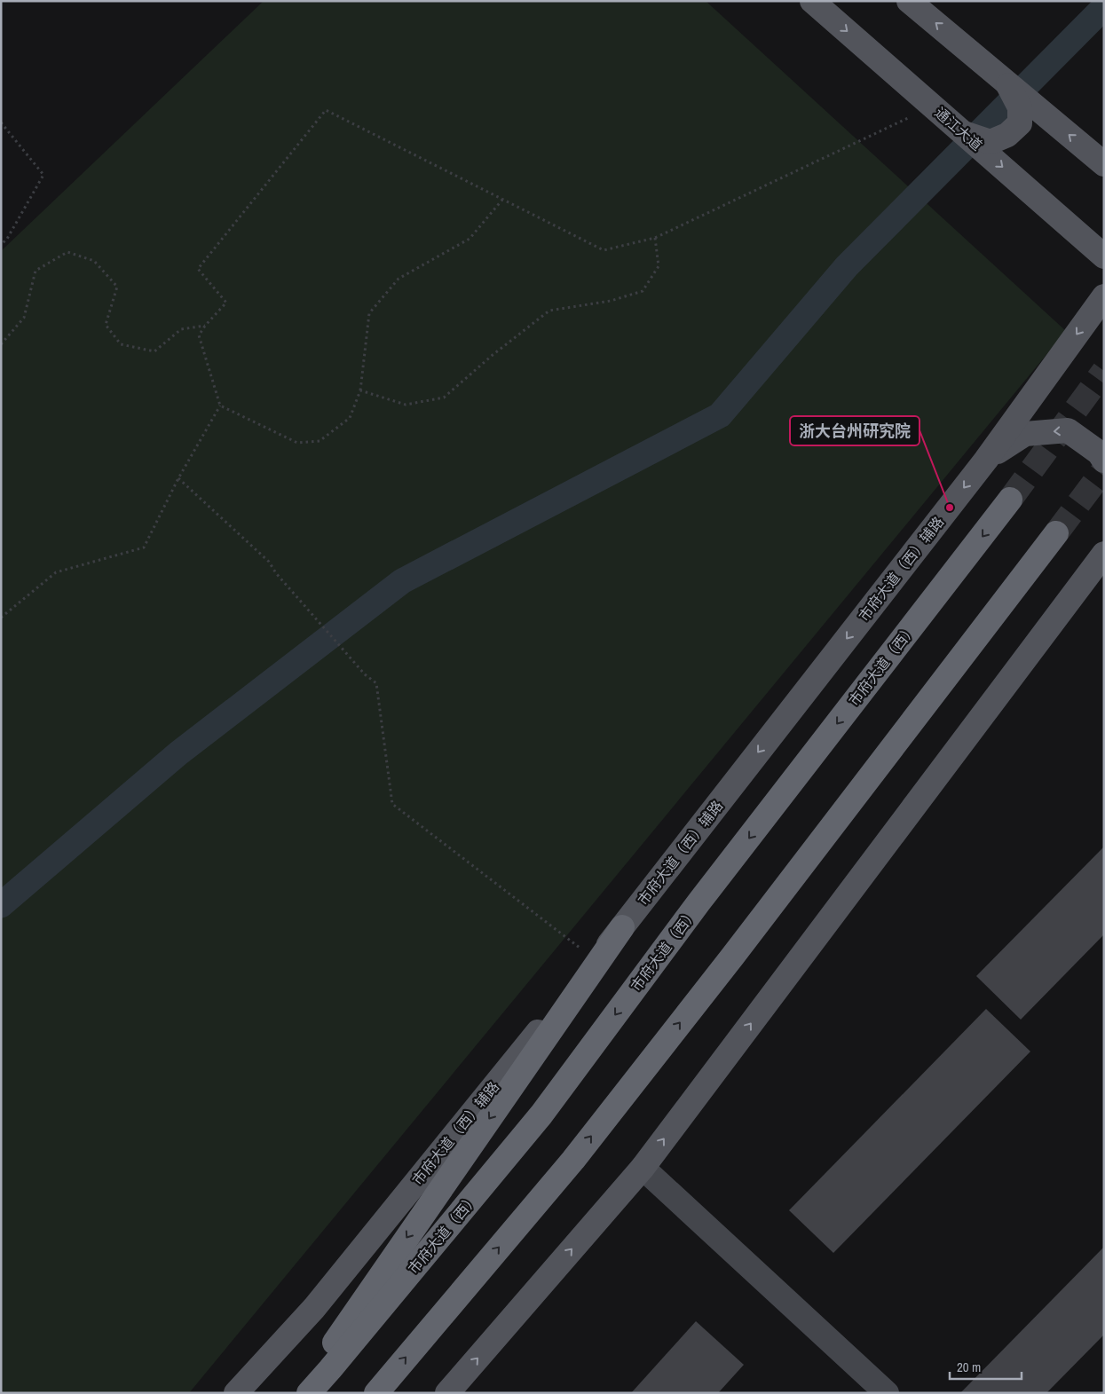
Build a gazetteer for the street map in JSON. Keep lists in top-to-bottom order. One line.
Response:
{"streets":{"highway":["市府大道（西）"],"main road":["通江大道","市府大道（西）辅路"]},"places":["浙大台州研究院"],"scale_bar":"20 m"}
